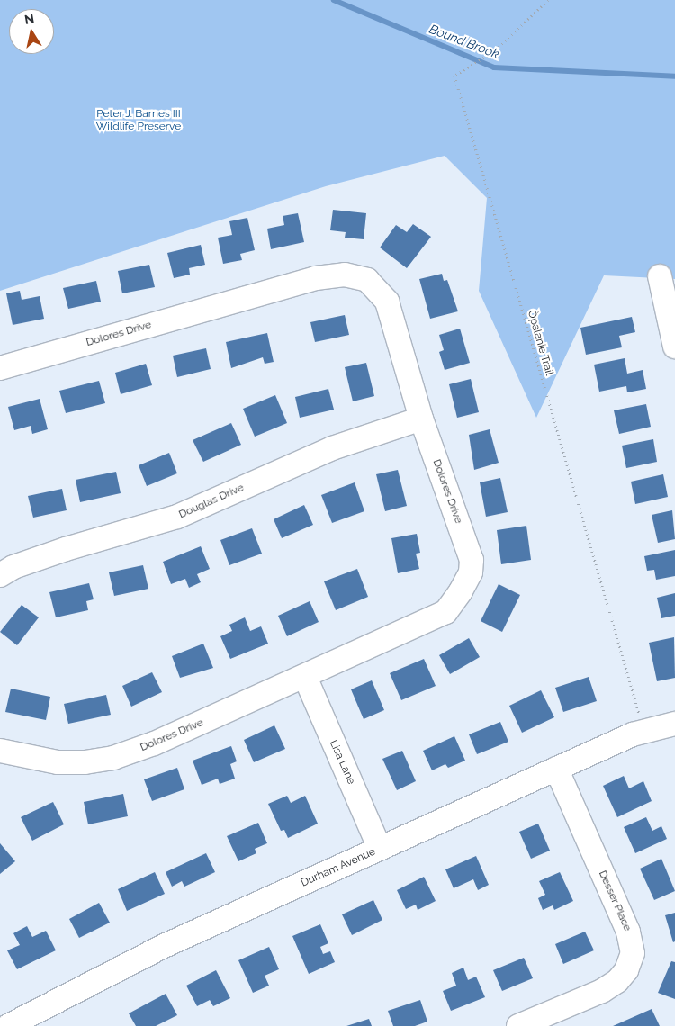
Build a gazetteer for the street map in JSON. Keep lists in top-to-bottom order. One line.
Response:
{"streets":{"street":["Dolores Drive","Douglas Drive","Lisa Lane","Durham Avenue","Desser Place"],"path":["Òpalanie Trail"]},"crossings":[["Dolores Drive","Douglas Drive"],["Dolores Drive","Lisa Lane"],["Òpalanie Trail","Durham Avenue"],["Lisa Lane","Durham Avenue"],["Durham Avenue","Desser Place"]],"water":["Bound Brook"],"parks":["Peter J. Barnes III Wildlife Preserve"],"north":"top"}
